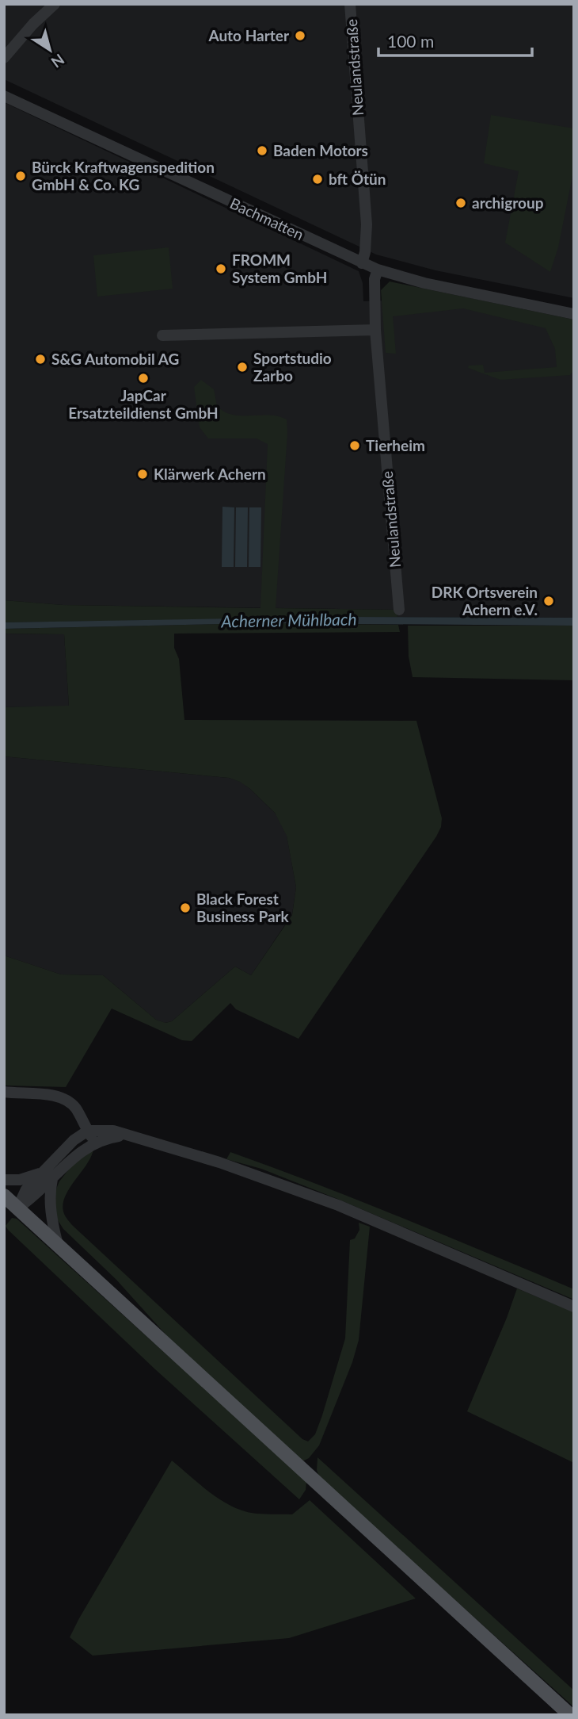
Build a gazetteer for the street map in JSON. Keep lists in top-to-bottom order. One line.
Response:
{"streets":{"street":["Neulandstraße","Bachmatten"]},"crossings":[["Neulandstraße","Bachmatten"]],"water":["Acherner Mühlbach"],"places":["Auto Harter","Baden Motors","Bürck Kraftwagenspedition GmbH & Co. KG","bft Ötün","archigroup","FROMM System GmbH","S&G Automobil AG","Sportstudio Zarbo","JapCar Ersatzteildienst GmbH","Tierheim","Klärwerk Achern","DRK Ortsverein Achern e.V.","Black Forest Business Park"],"scale_bar":"100 m","north":"bottom right"}
